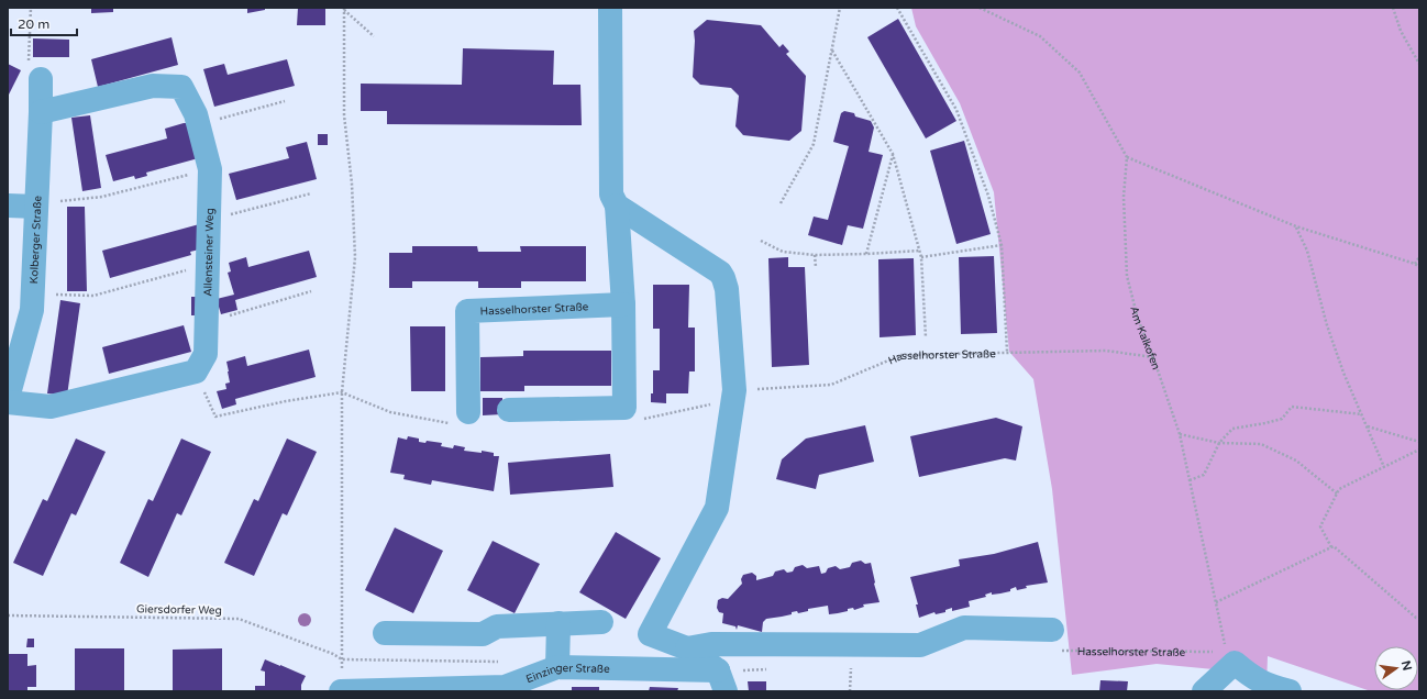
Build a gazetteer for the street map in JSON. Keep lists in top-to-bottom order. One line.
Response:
{"streets":{"street":["Kolberger Straße","Allensteiner Weg","Hasselhorster Straße","Einzinger Straße"],"path":["Am Kalkofen","Giersdorfer Weg"]},"crossings":[["Kolberger Straße","Allensteiner Weg"],["Hasselhorster Straße","Am Kalkofen"]],"scale_bar":"20 m","north":"right"}
